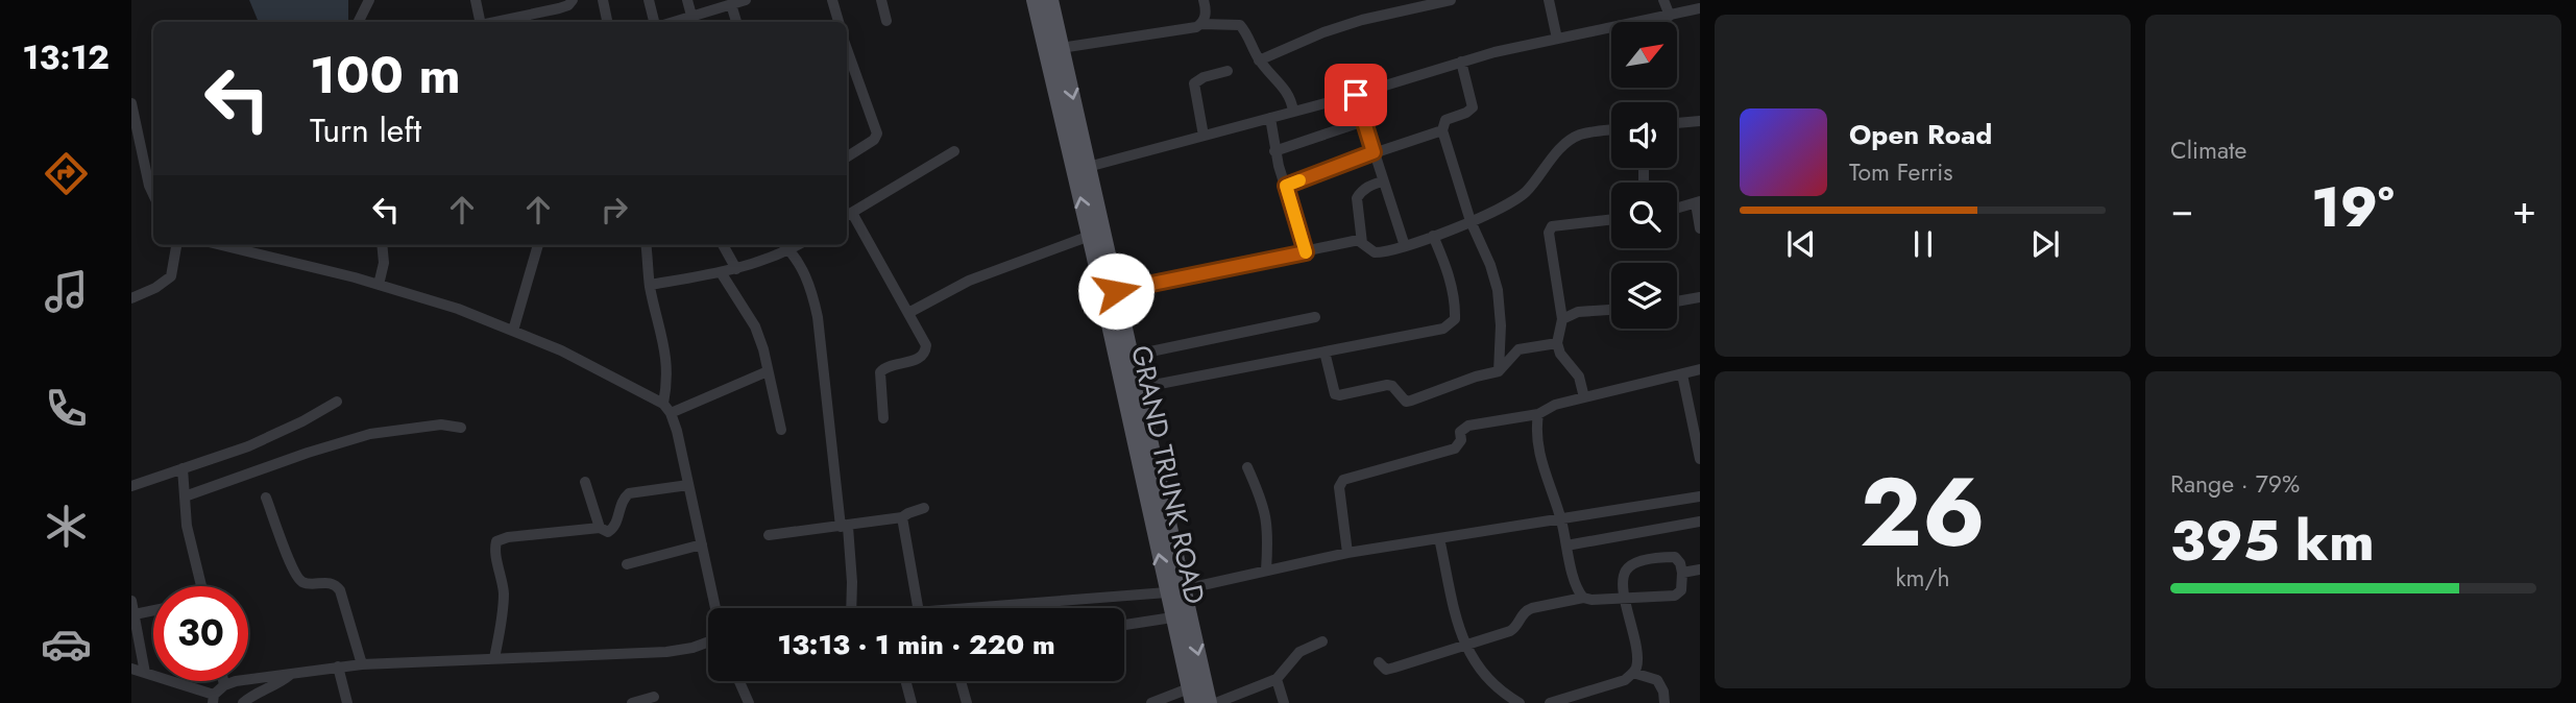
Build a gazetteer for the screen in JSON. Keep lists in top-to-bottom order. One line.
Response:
{"streets":{"main road":["GRAND TRUNK ROAD"]},"north":"top right","page":{"tabs":"13:12","tile":["Climate",["26","km/h"],["Range · 79%","395 km"]],"turn":["100 m","Turn left"],"song":["Open Road","Tom Ferris"],"heat":["−","19°","+"],"limit":"30","trip":"13:13 · 1 min · 220 m"}}
